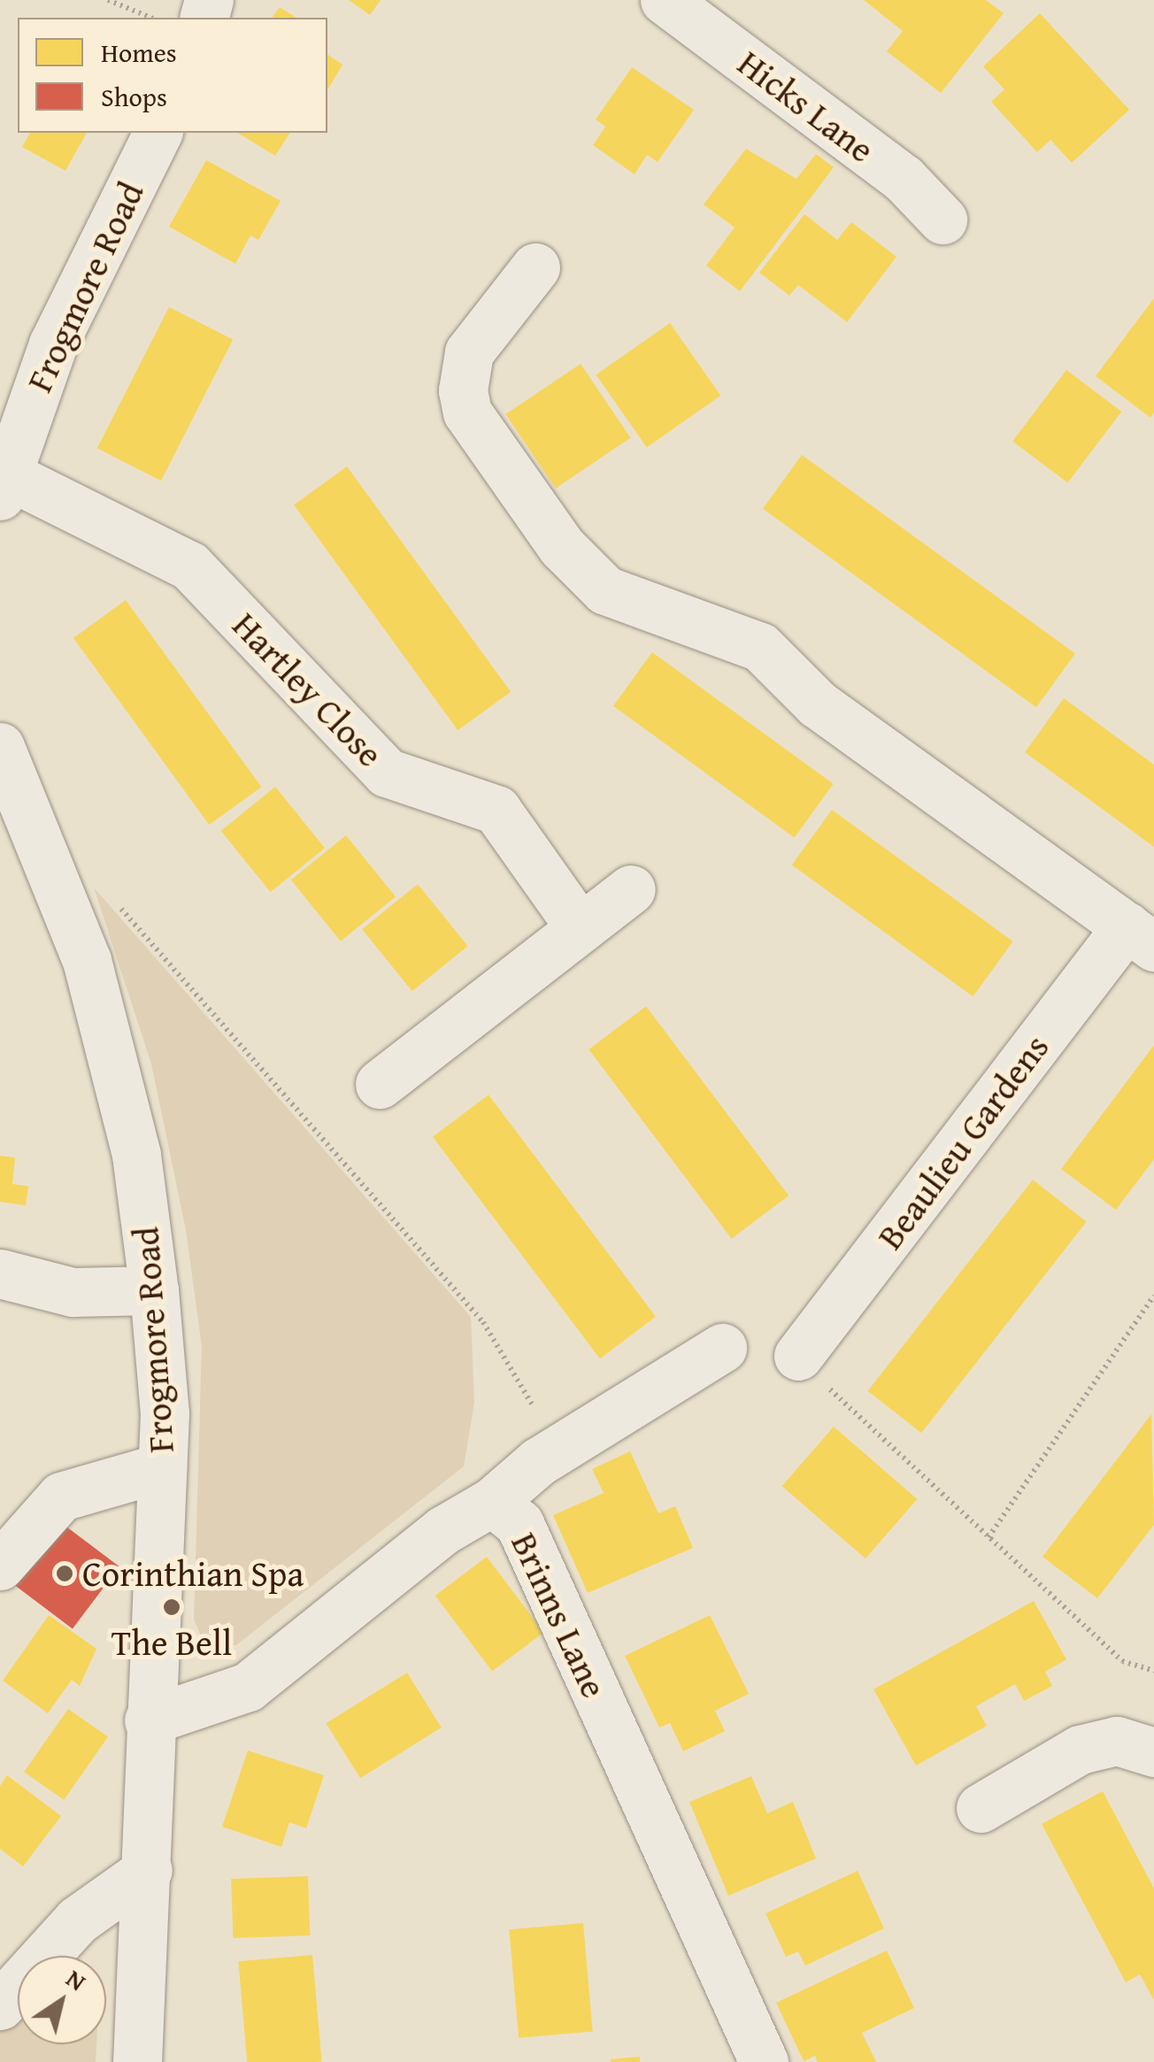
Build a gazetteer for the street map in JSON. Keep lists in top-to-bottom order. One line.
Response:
{"streets":{"street":["Hicks Lane","Frogmore Road","Hartley Close","Beaulieu Gardens","Brinns Lane"]},"crossings":[["Frogmore Road","Hartley Close"],["Frogmore Road","Brinns Lane"]],"places":["Corinthian Spa","The Bell"],"legend":["Homes","Shops"],"north":"top right"}
